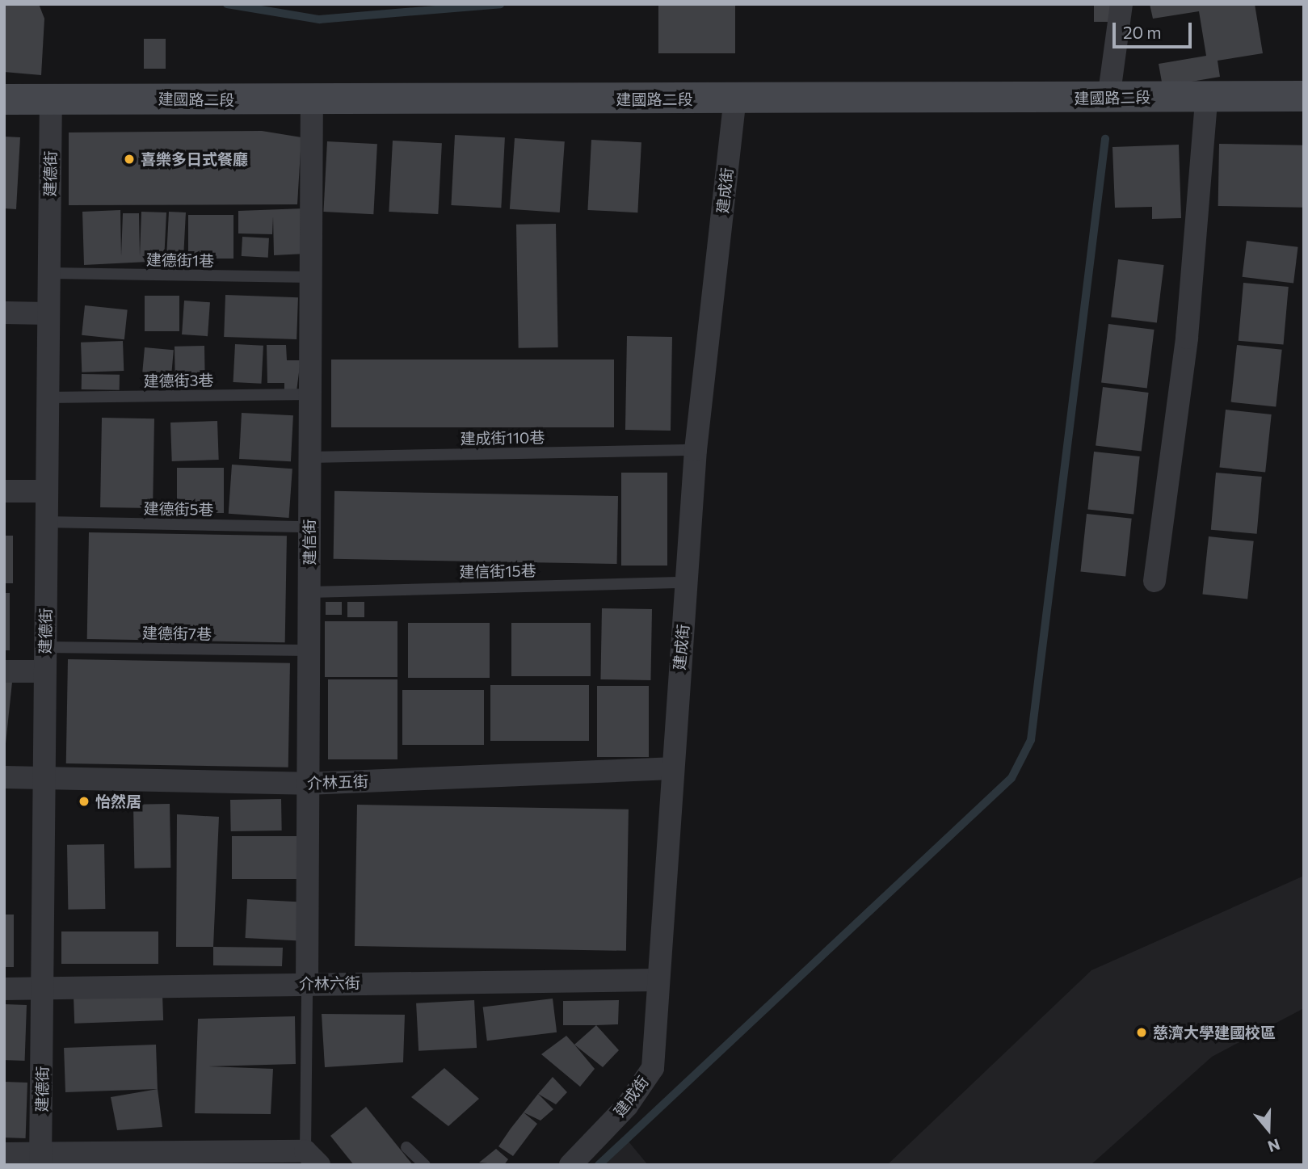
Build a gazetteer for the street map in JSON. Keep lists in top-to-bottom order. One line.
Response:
{"streets":{"street":["建國路二段","建德街","建成街","建信街","介林五街","介林六街"],"lane":["建德街1巷","建德街3巷","建成街110巷","建德街5巷","建信街15巷","建德街7巷"]},"crossings":[["建國路二段","建德街"],["建國路二段","建成街"],["建國路二段","建信街"],["建德街","建德街1巷"],["建德街","建德街3巷"],["建德街","建德街5巷"],["建德街","建德街7巷"],["建德街","介林五街"],["建德街","介林六街"],["建成街","建成街110巷"],["建成街","建信街15巷"],["建成街","介林五街"],["建成街","介林六街"],["建德街1巷","建信街"],["建德街3巷","建信街"],["建成街110巷","建信街"],["建德街5巷","建信街"],["建信街","建信街15巷"],["建信街","建德街7巷"],["建信街","介林五街"],["建信街","介林六街"]],"places":["喜樂多日式餐廳","怡然居","慈濟大學建國校區"],"scale_bar":"20 m","north":"bottom"}
